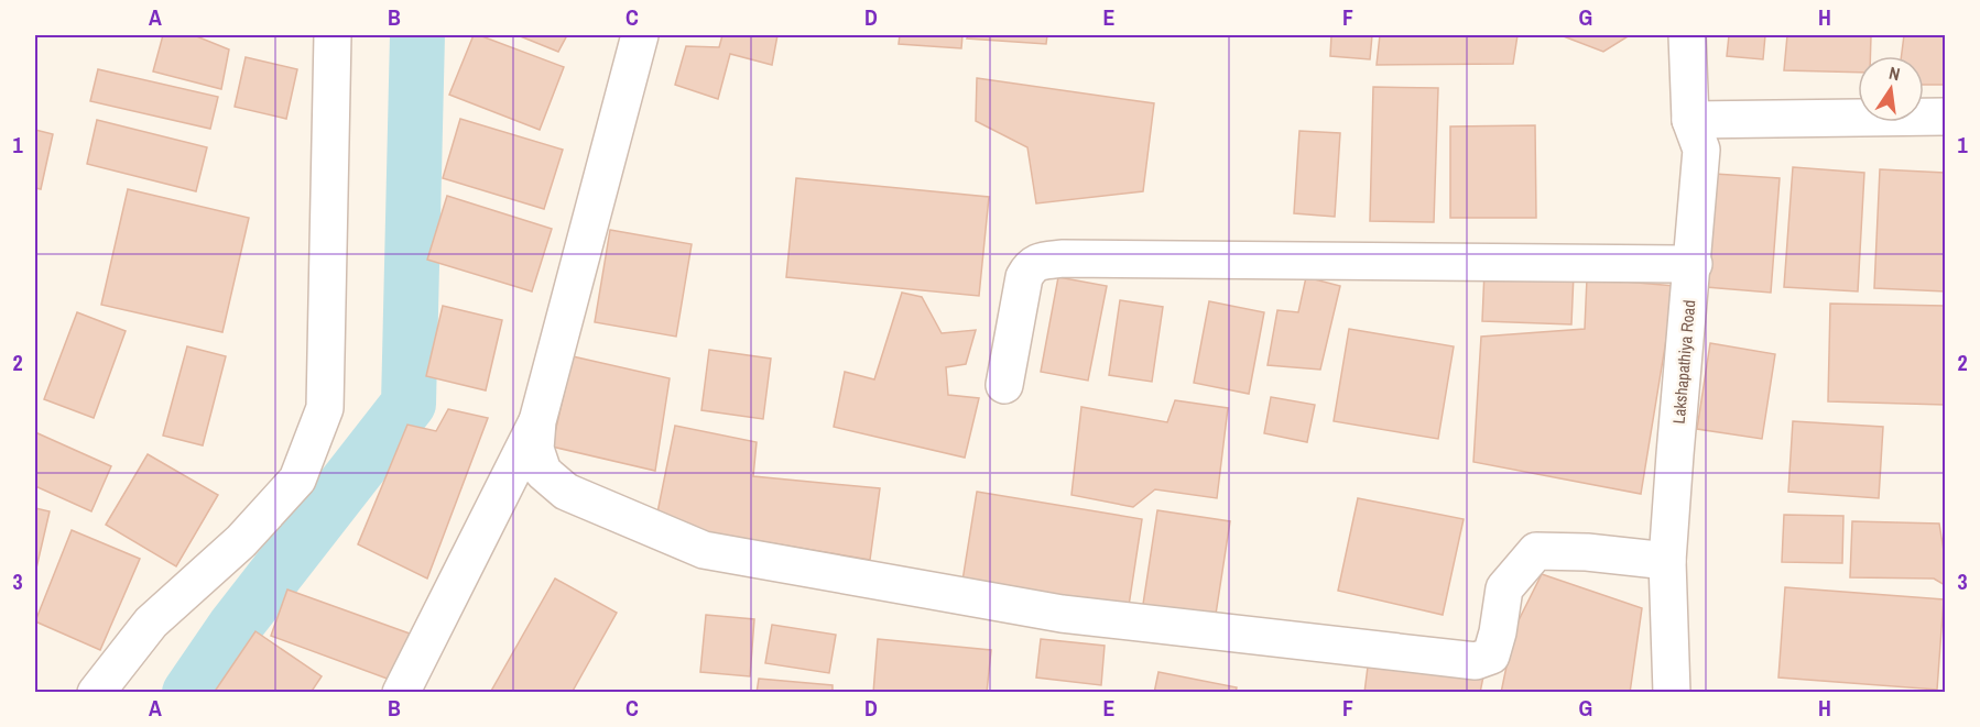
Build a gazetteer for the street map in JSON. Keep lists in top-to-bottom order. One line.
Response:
{"streets":{"street":["Lakshapathiya Road"]},"north":"top","grid":{"columns":["A","B","C","D","E","F","G","H"],"rows":["1","2","3"]}}
